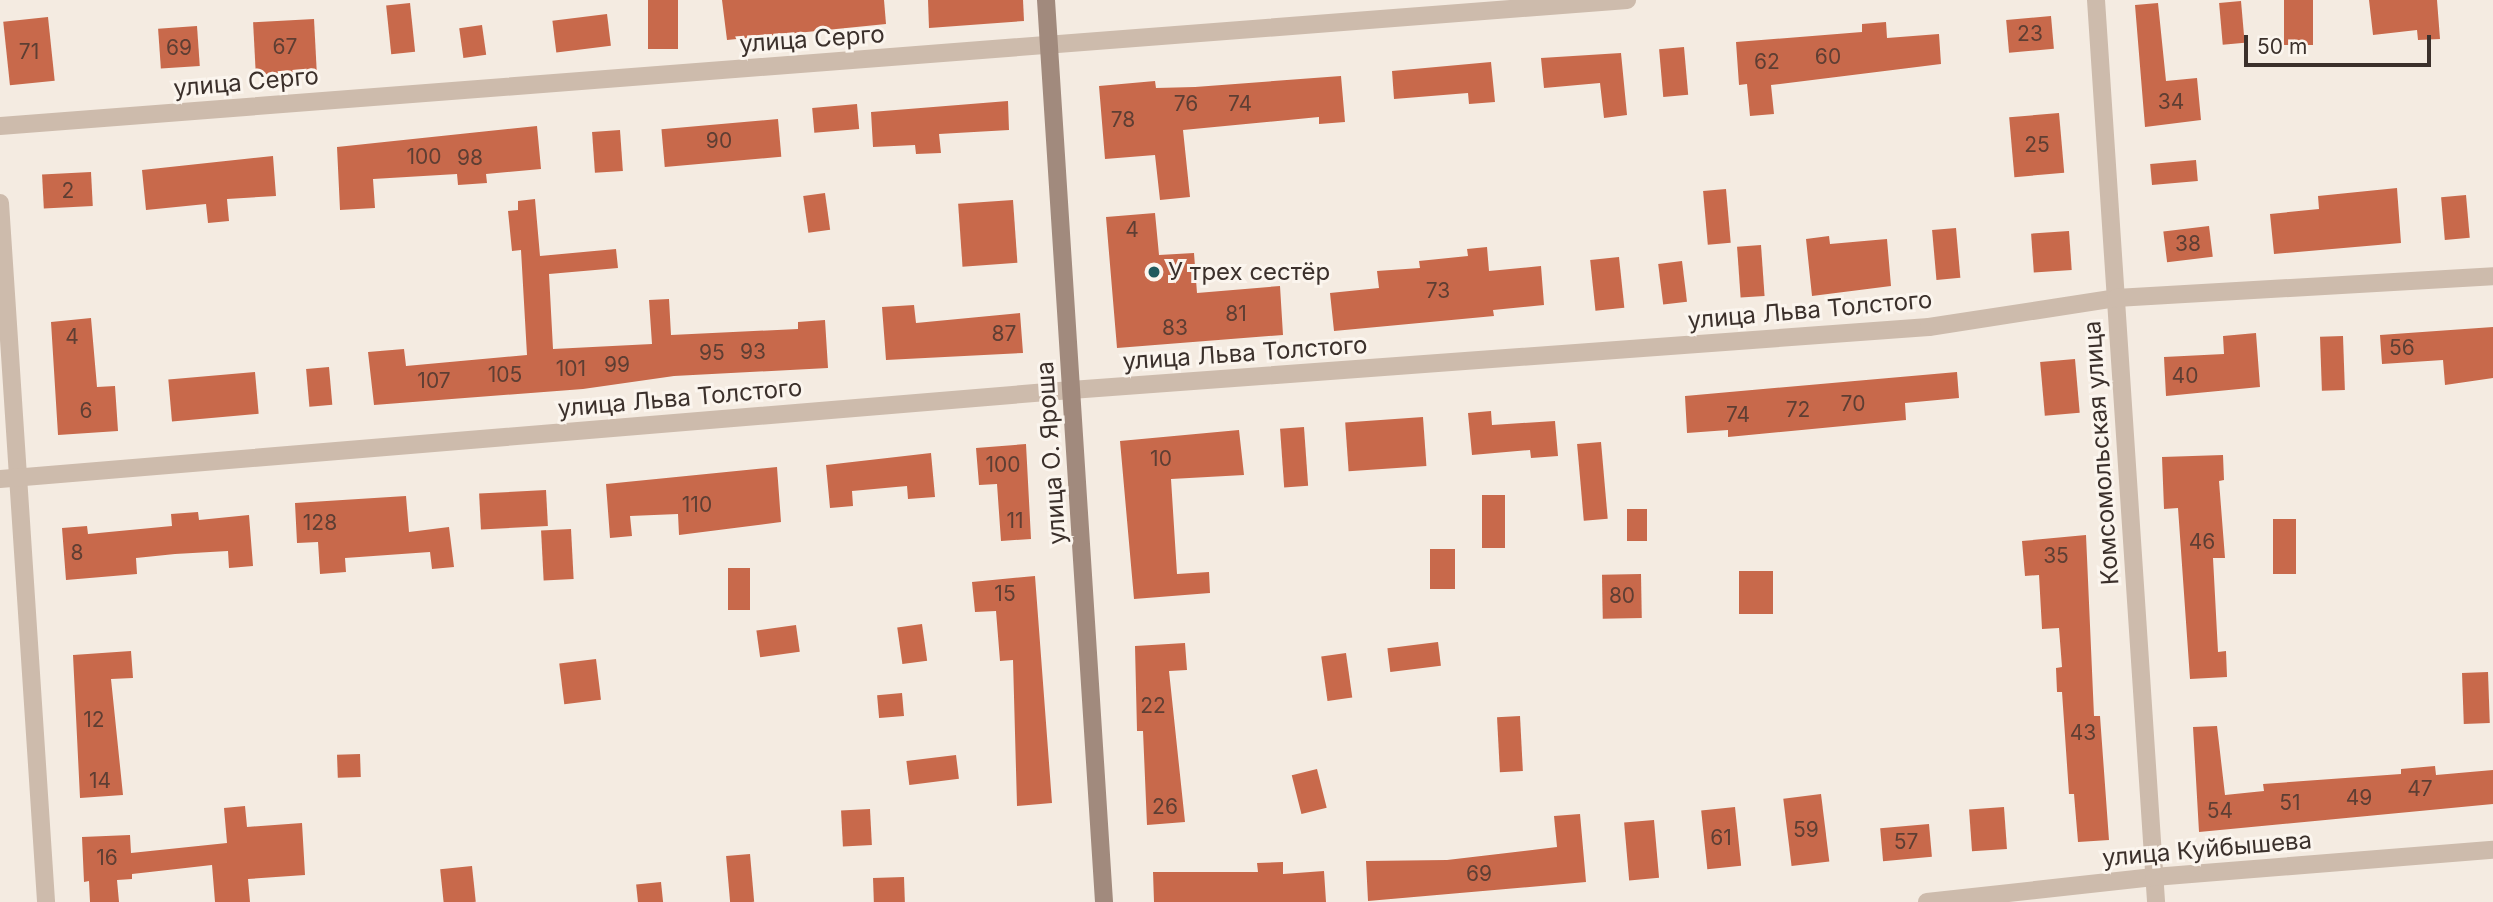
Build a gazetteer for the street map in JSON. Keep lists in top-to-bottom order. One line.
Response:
{"streets":{"main road":["улица О. Яроша"],"street":["улица Серго","улица Льва Толстого","Комсомольская улица","улица Куйбышева"]},"crossings":[["улица Серго","улица О. Яроша"],["улица Льва Толстого","улица О. Яроша"],["улица Льва Толстого","Комсомольская улица"],["Комсомольская улица","улица Куйбышева"]],"places":["У трех сестёр"],"house_numbers":["23","67","69","71","60","62","34","76","74","78","90","25","100","98","2","4","38","73","81","83","87","4","56","93","95","99","101","105","40","107","70","72","6","74","10","100","110","11","128","46","8","35","15","80","22","12","43","14","47","49","51","26","54","59","61","57","16","69"],"scale_bar":"50 m"}
